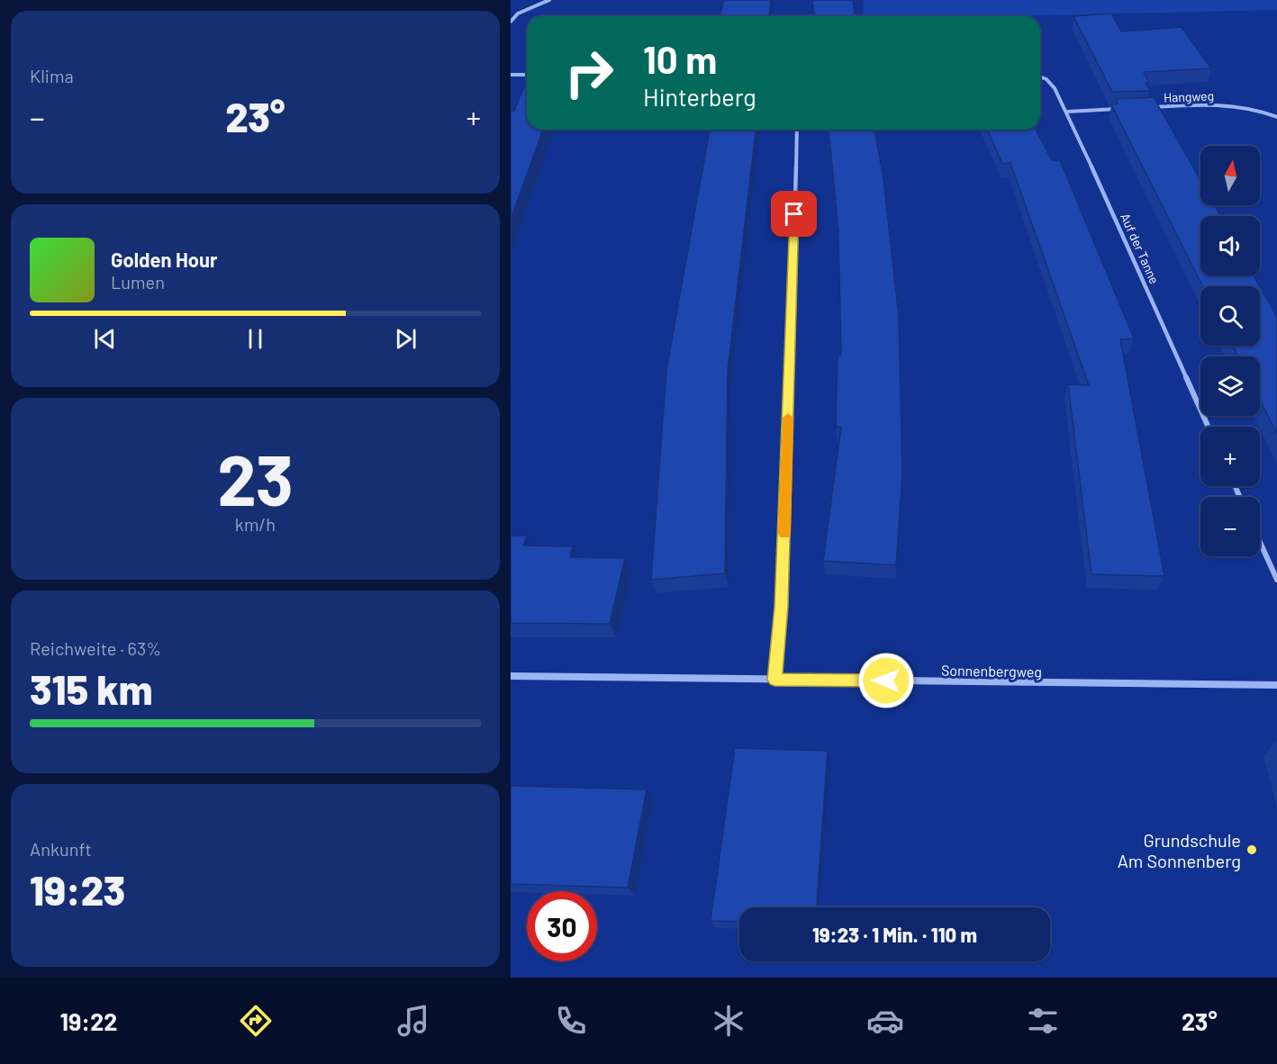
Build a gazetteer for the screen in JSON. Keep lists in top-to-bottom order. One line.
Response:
{"streets":{"street":["Hangweg","Auf der Tanne","Sonnenbergweg"]},"places":["Grundschule Am Sonnenberg"],"north":"top","page":{"tile":["Klima",["23","km/h"],["Reichweite · 63%","315 km"],["Ankunft","19:23"]],"turn":["10 m","Hinterberg"],"heat":["−","23°","+"],"map_buttons":["+","−"],"song":["Golden Hour","Lumen"],"limit":"30","trip":"19:23 · 1 Min. · 110 m","tabs":["19:22","23°"]}}
